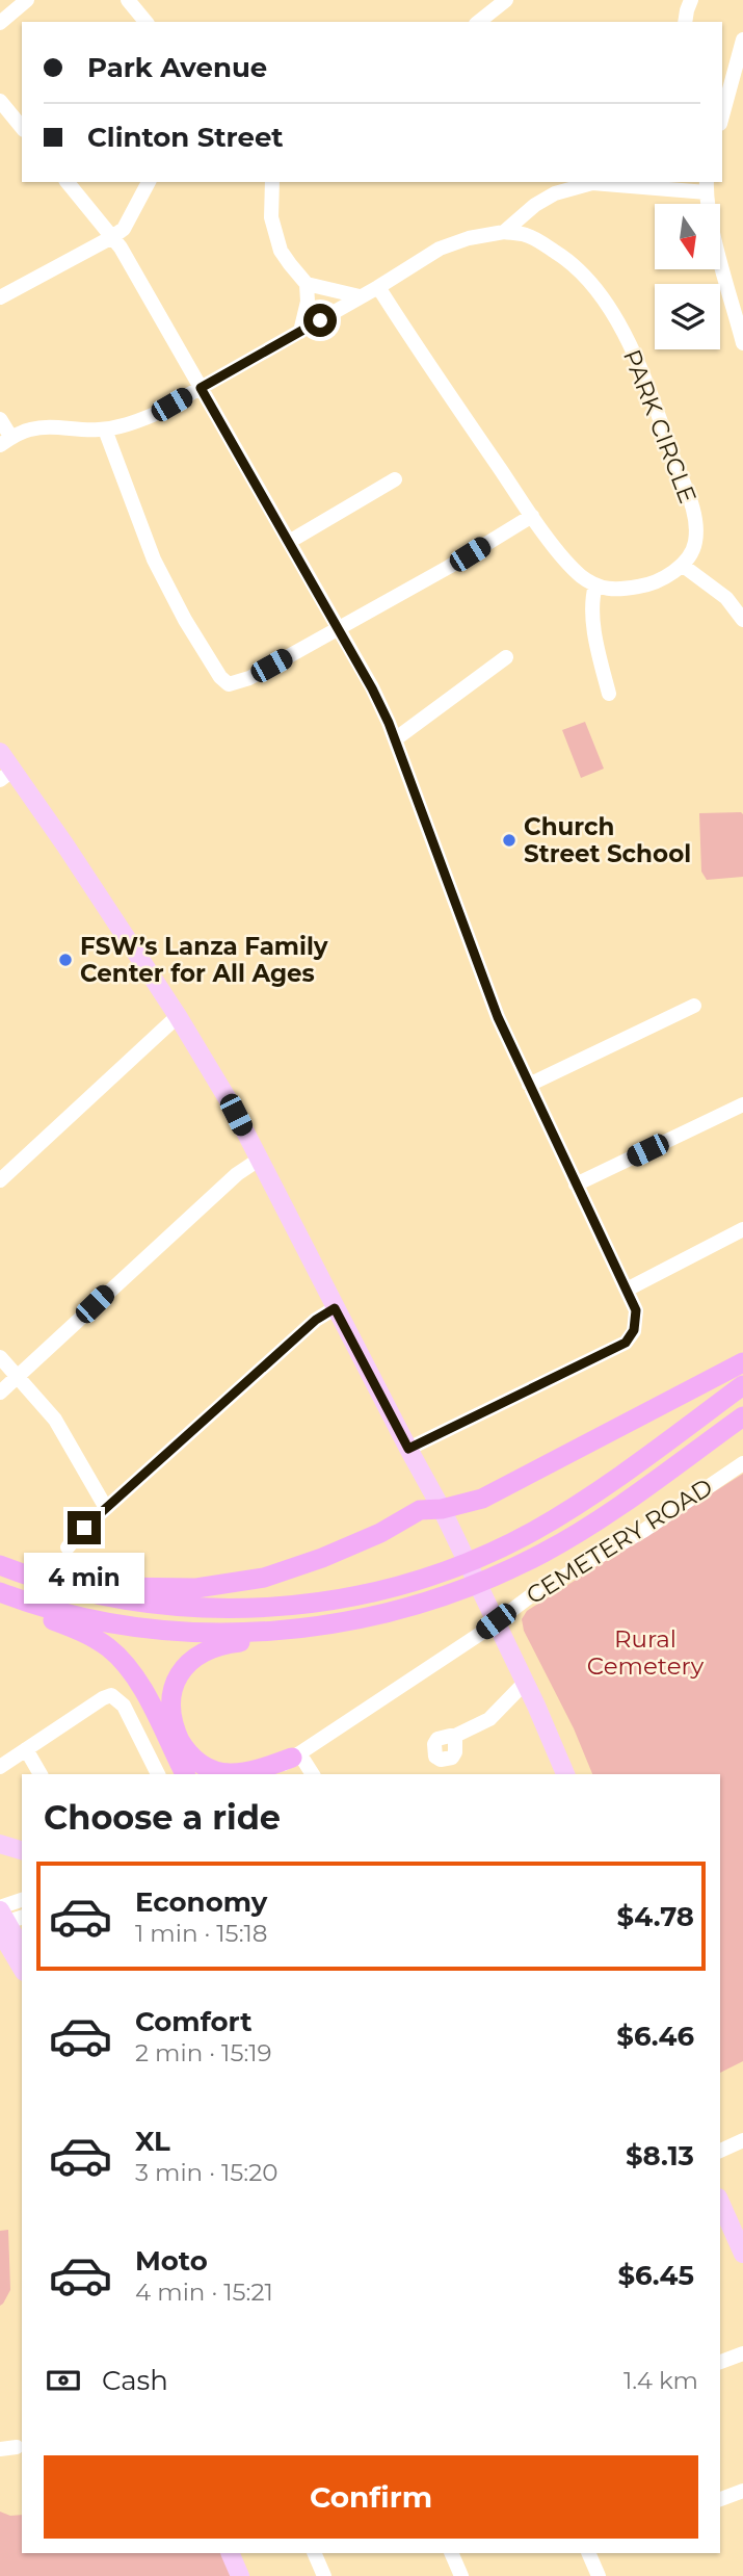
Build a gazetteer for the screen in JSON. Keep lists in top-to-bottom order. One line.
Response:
{"streets":{"street":["PARK CIRCLE","CEMETERY ROAD"]},"parks":["Rural Cemetery"],"places":["Church Street School","FSW’s Lanza Family Center for All Ages"],"north":"bottom","page":{"banner":["Park Avenue","Clinton Street"],"bubble":"4 min","heading":"Choose a ride","list":[{"name":"Economy","note":"1 min · 15:18","value":"$4.78"},{"name":"Comfort","note":"2 min · 15:19","value":"$6.46"},{"name":"XL","note":"3 min · 15:20","value":"$8.13"},{"name":"Moto","note":"4 min · 15:21","value":"$6.45"}],"pay":["Cash","1.4 km"],"buttons":"Confirm"}}
